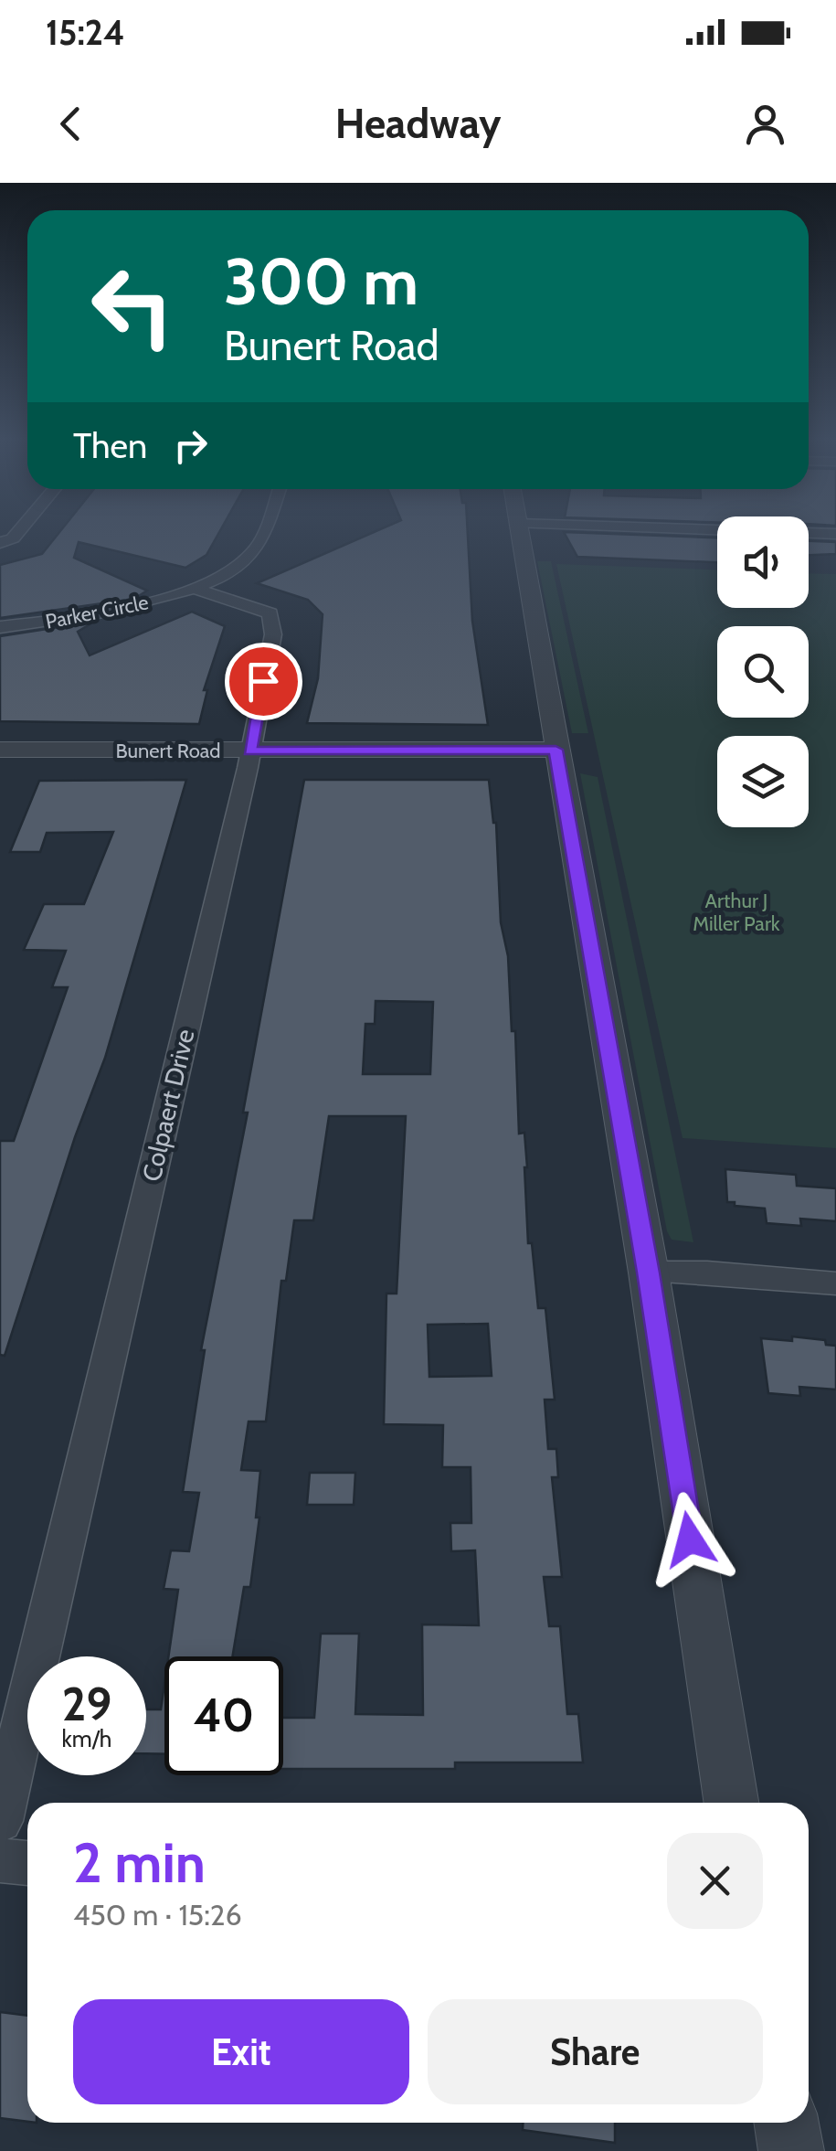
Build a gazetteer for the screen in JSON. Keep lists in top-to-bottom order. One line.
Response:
{"streets":{"street":["Parker Circle","Bunert Road","Colpaert Drive"]},"crossings":[["Parker Circle","Colpaert Drive"],["Bunert Road","Colpaert Drive"]],"parks":["Arthur J Miller Park"],"page":{"status":"15:24","header":"Headway","turn":["300 m","Bunert Road"],"then":"Then","speed":"29 km/h","limit":"40","heading":["2 min","450 m · 15:26"],"buttons":["Exit","Share"]}}
